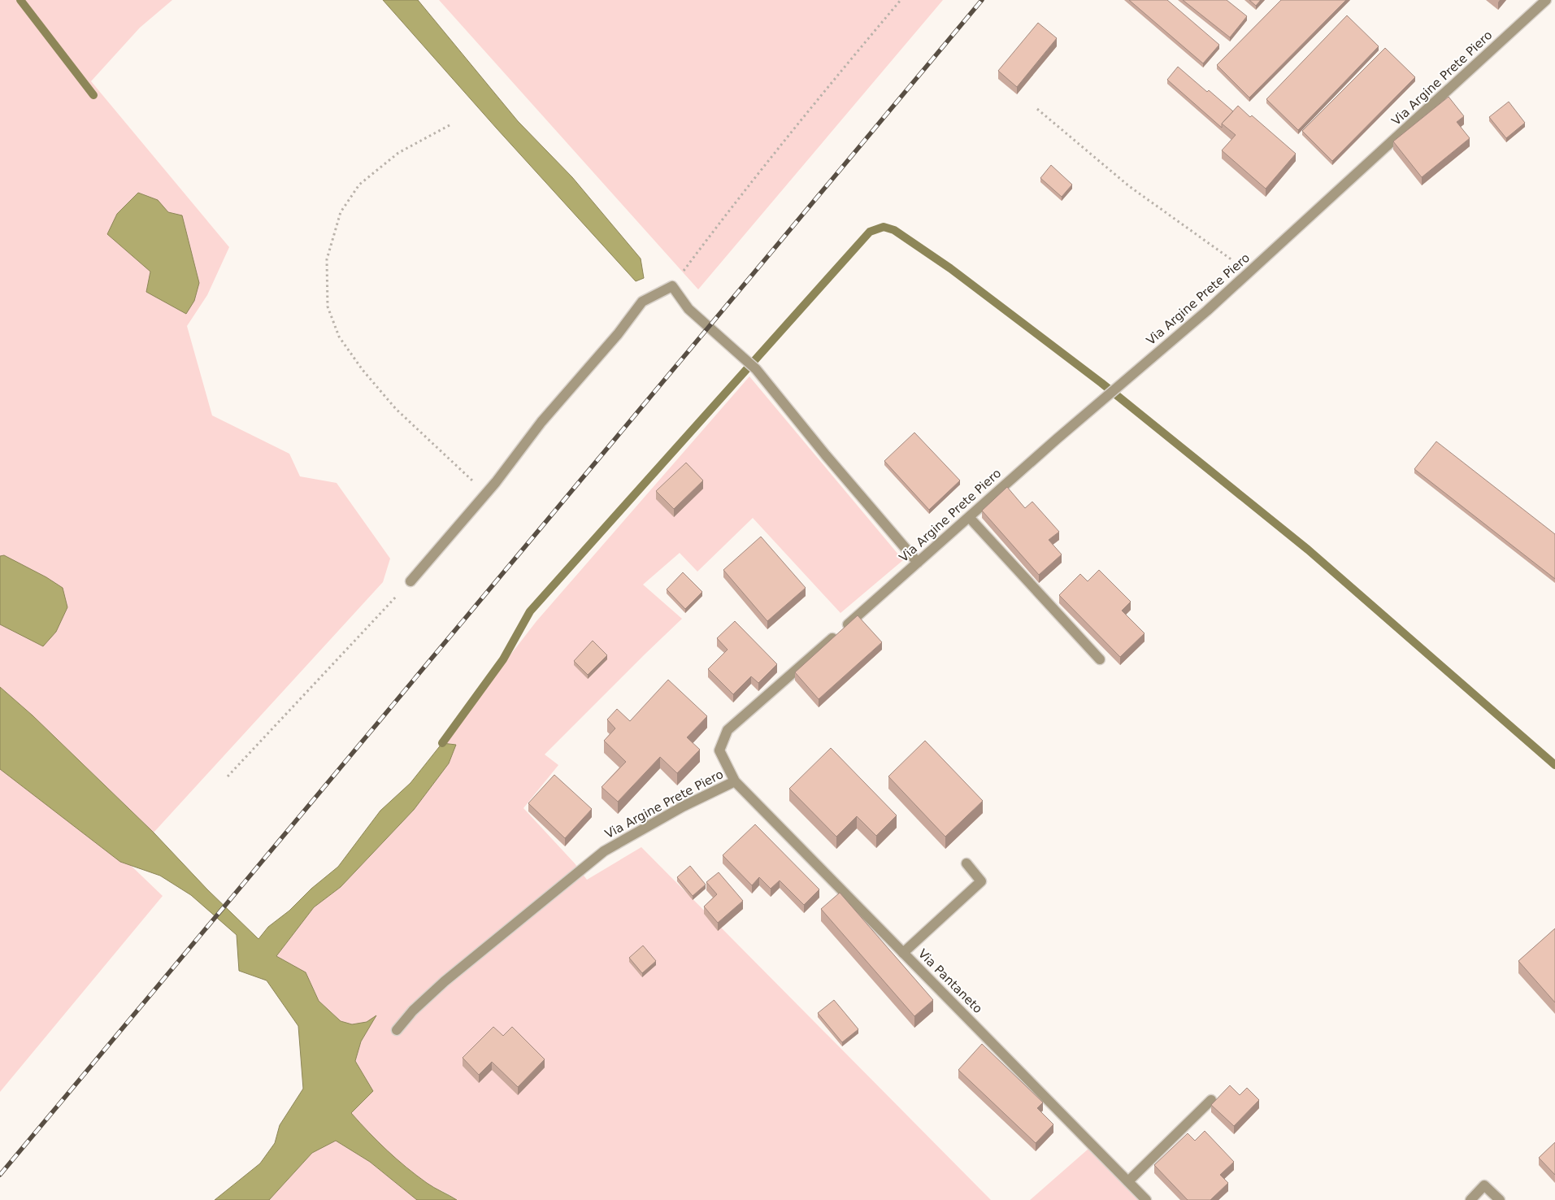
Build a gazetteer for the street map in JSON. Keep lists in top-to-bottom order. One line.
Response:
{"streets":{"street":["Via Argine Prete Piero","Via Pantaneto"]},"crossings":[["Via Argine Prete Piero","Via Pantaneto"]]}
